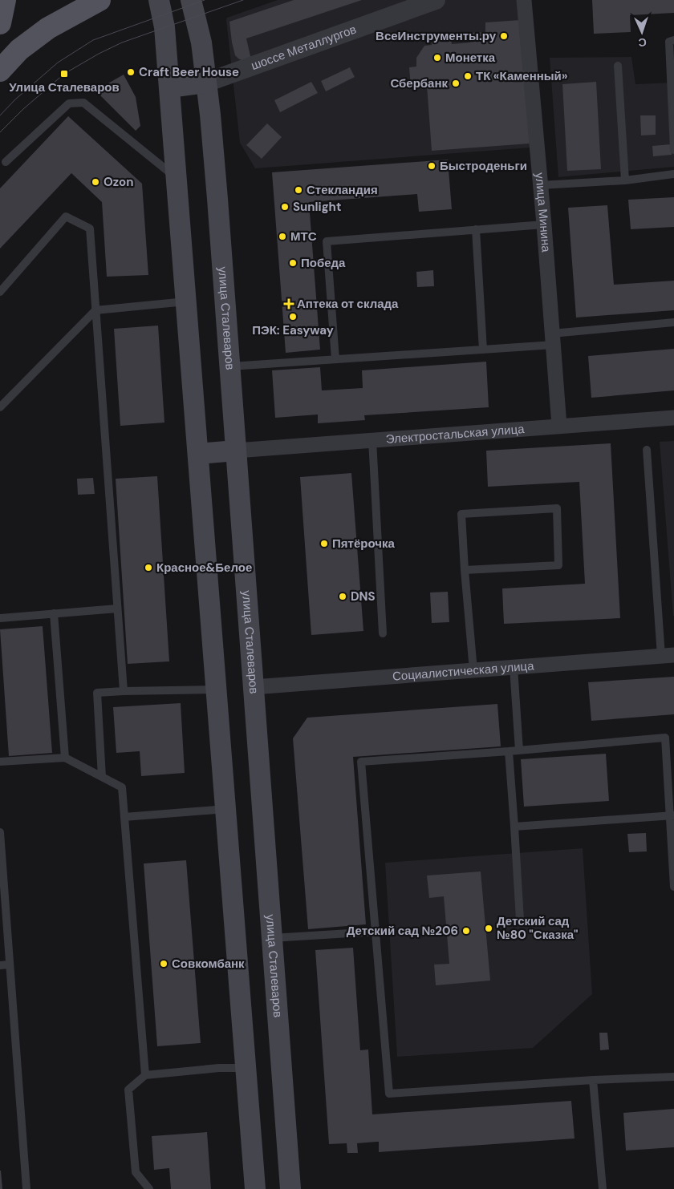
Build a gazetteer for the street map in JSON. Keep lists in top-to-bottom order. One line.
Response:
{"streets":{"main road":["шоссе Металлургов","улица Сталеваров"],"street":["улица Минина","Электростальская улица","Социалистическая улица"]},"crossings":[["шоссе Металлургов","улица Сталеваров"],["улица Минина","Электростальская улица"],["улица Сталеваров","Электростальская улица"],["улица Сталеваров","Социалистическая улица"]],"places":{"other":["ВсеИнструменты.ру","Монетка","Craft Beer House","ТК «Каменный»","Сбербанк","Быстроденьги","Ozon","Стекландия","Sunlight","МТС","Победа","ПЭК: Easyway","Пятёрочка","Красное&Белое","DNS","Детский сад №80 \"Сказка\"","Детский сад №206","Совкомбанк"],"transit":["Улица Сталеваров"],"health":["Аптека от склада"]},"north":"bottom"}
